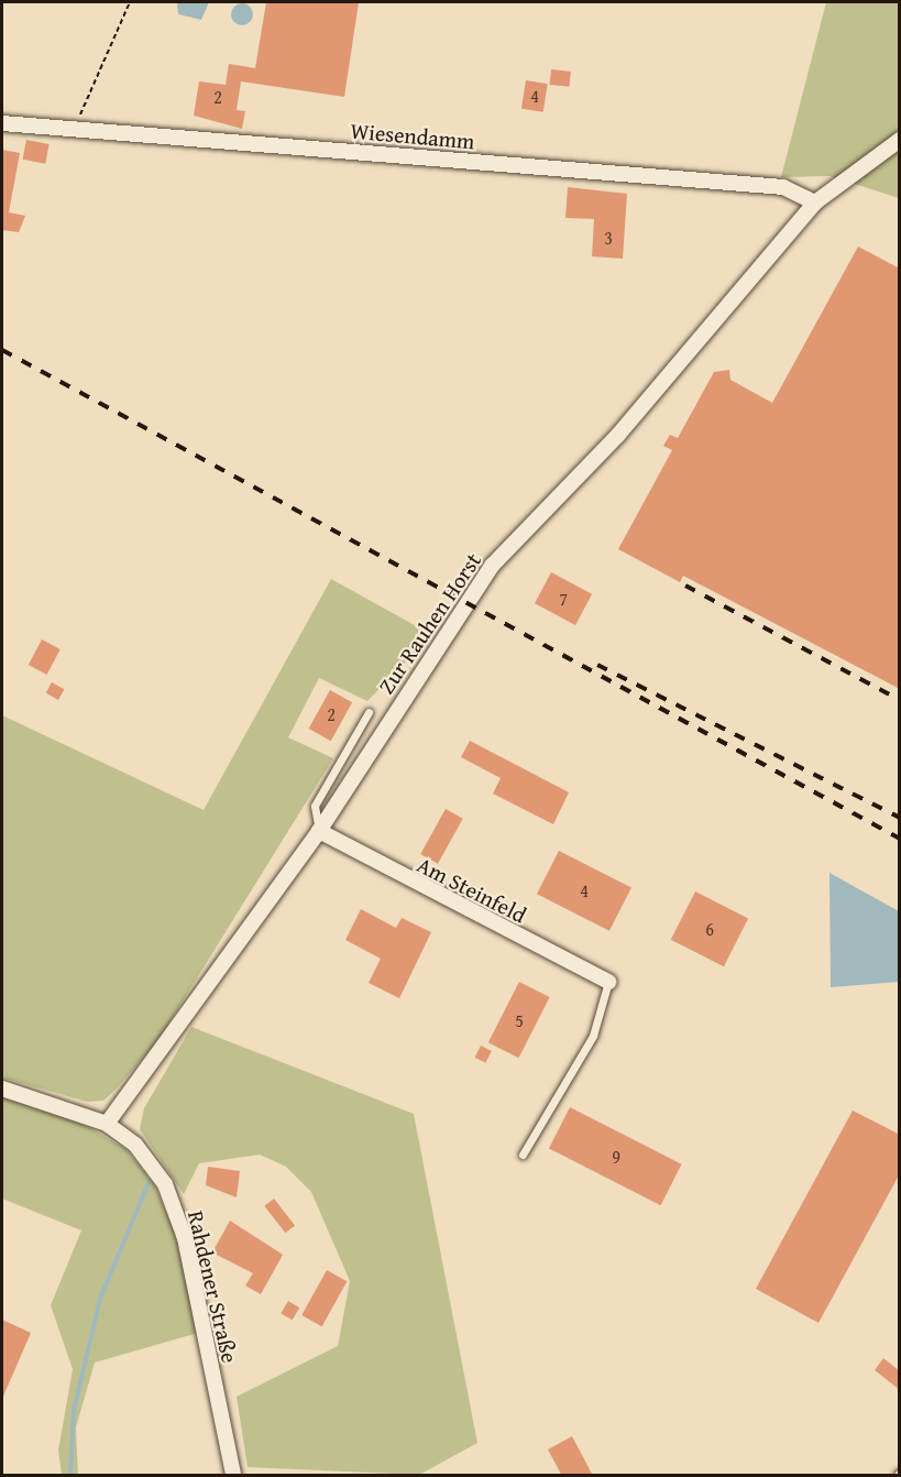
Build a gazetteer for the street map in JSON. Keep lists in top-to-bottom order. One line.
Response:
{"streets":{"street":["Wiesendamm","Zur Rauhen Horst","Am Steinfeld","Rahdener Straße"]},"crossings":[["Wiesendamm","Zur Rauhen Horst"],["Zur Rauhen Horst","Am Steinfeld"],["Zur Rauhen Horst","Rahdener Straße"]],"house_numbers":["4","2","3","7","2","4","6","5","9"]}
